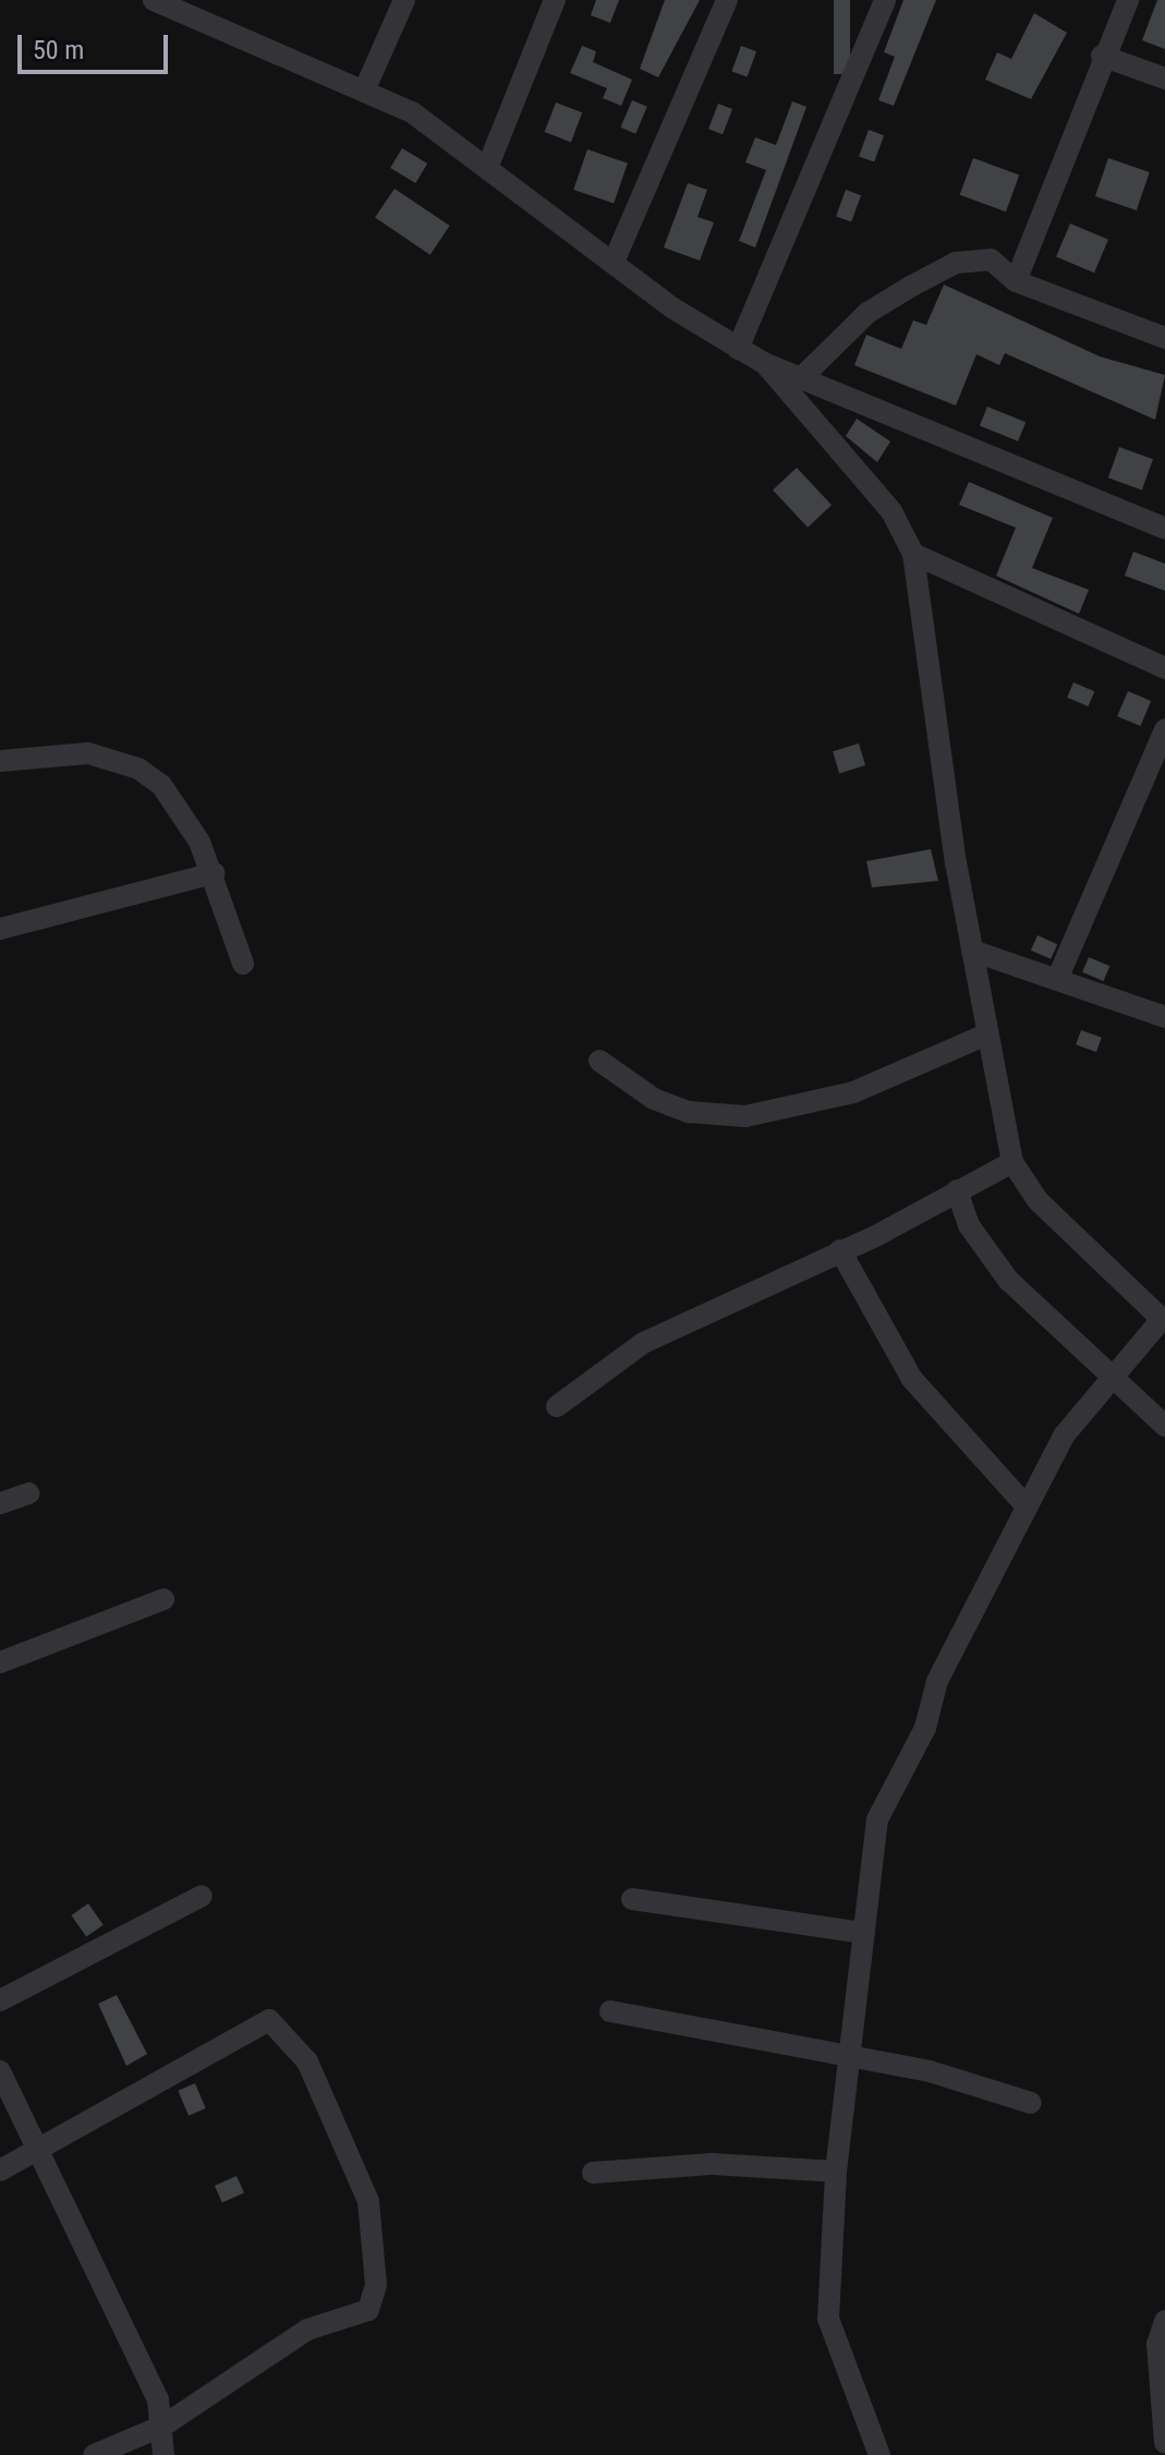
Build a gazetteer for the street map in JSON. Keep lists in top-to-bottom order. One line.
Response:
{"scale_bar":"50 m"}
